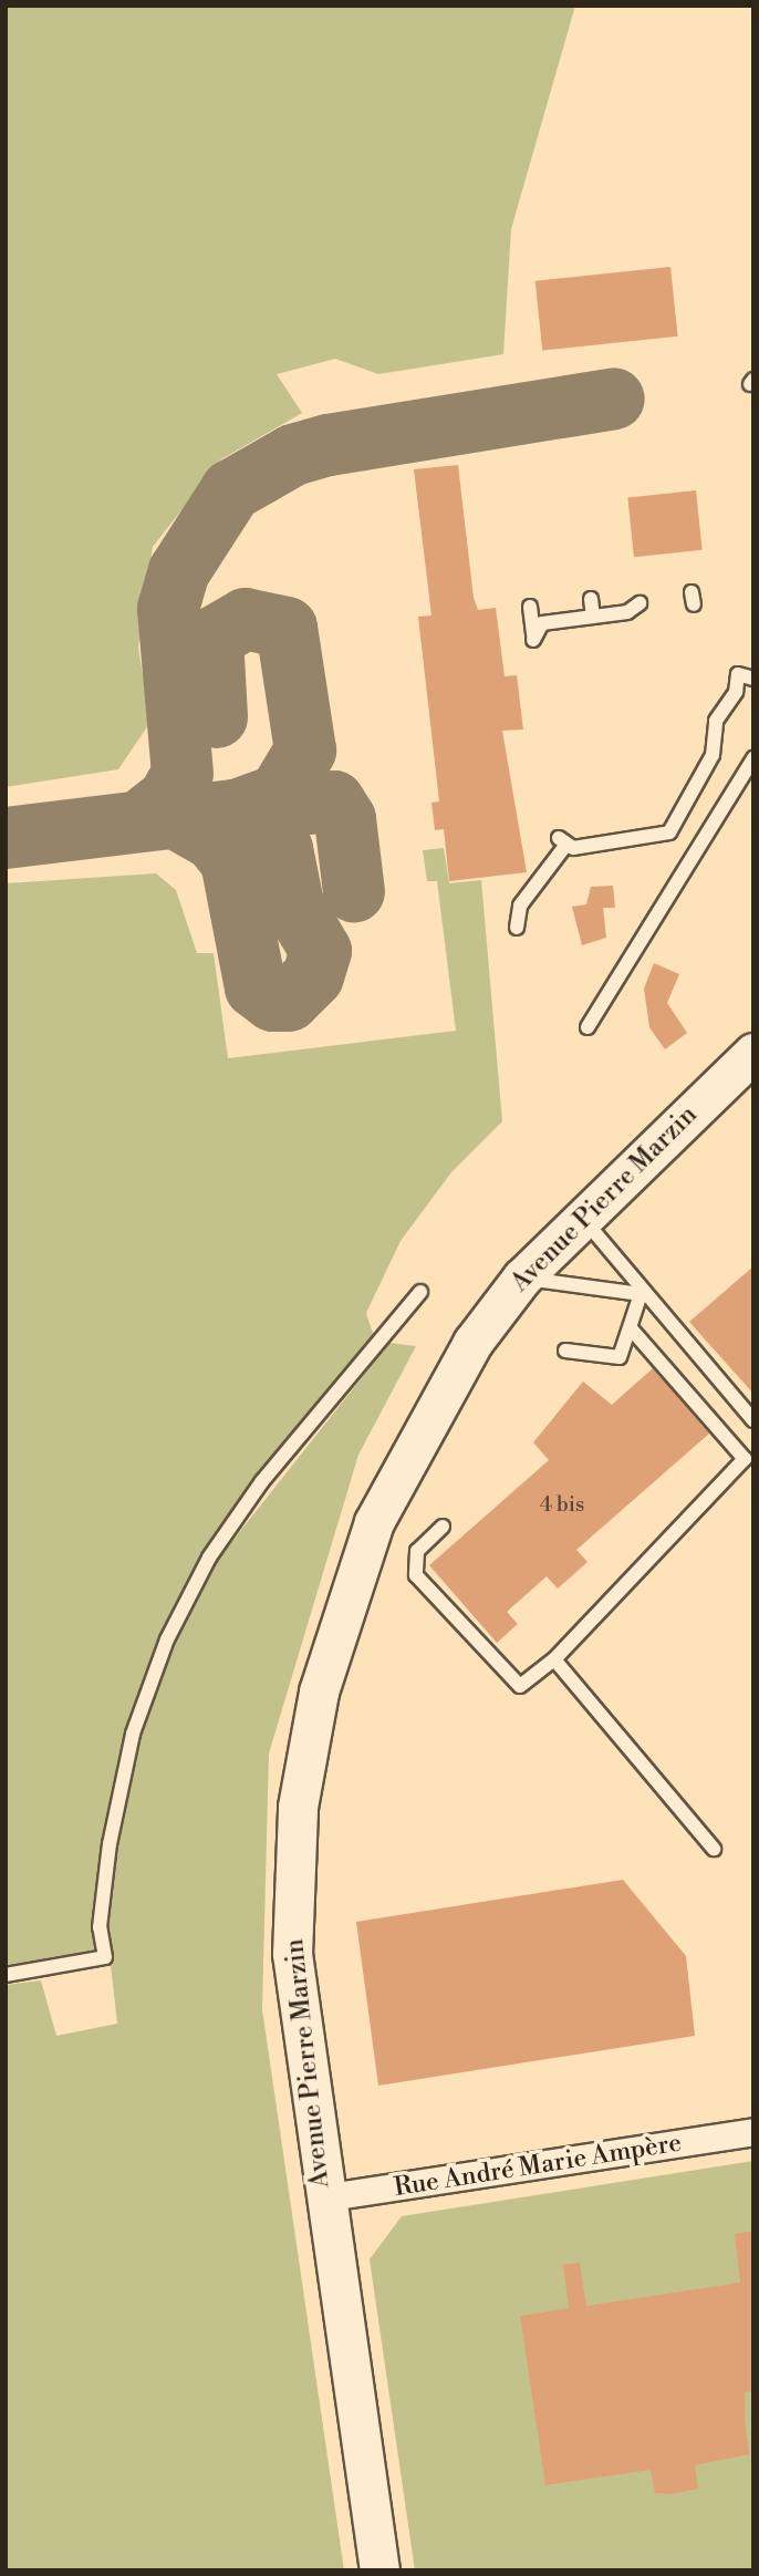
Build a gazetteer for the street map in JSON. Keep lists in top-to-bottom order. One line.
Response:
{"streets":{"main road":["Avenue Pierre Marzin"],"street":["Rue André Marie Ampère"]},"crossings":[["Avenue Pierre Marzin","Rue André Marie Ampère"]],"house_numbers":["4 bis"]}
